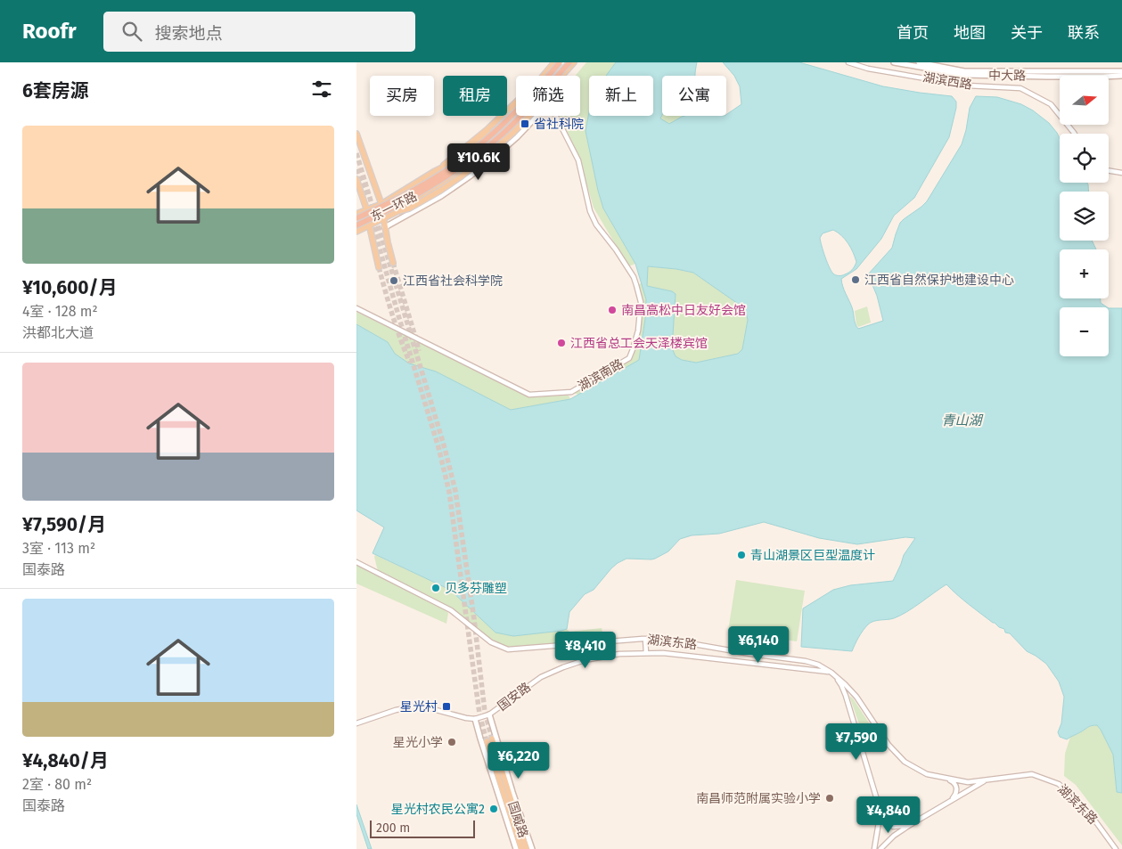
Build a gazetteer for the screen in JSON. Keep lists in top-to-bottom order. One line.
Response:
{"streets":{"highway":["东一环路"],"main road":["中大路","国威路"],"street":["湖滨西路","湖滨南路","湖滨东路","国安路"]},"crossings":[["湖滨东路","国安路"],["国安路","国威路"]],"water":["青山湖"],"places":{"transit":["省社科院","星光村"],"other":["江西省自然保护地建设中心","江西省社会科学院","南昌高松中日友好会馆","江西省总工会天泽楼宾馆","青山湖景区巨型温度计","贝多芬雕塑","星光小学","南昌师范附属实验小学","星光村农民公寓2"]},"scale_bar":"200 m","north":"right","page":{"header":"Roofr","search":"搜索地点","nav":["首页","地图","关于","联系"],"heading":"6套房源","map_buttons":["+","−"],"chip":["买房","租房","筛选","新上","公寓"],"list":[{"name":"¥10,600/月","note":"4室 · 128 m² · 洪都北大道"},{"name":"¥7,590/月","note":"3室 · 113 m² · 国泰路"},{"name":"¥4,840/月","note":"2室 · 80 m² · 国泰路"}],"price":["¥10.6K","¥6,140","¥8,410","¥7,590","¥6,220","¥4,840"],"scale":"200 m"}}
